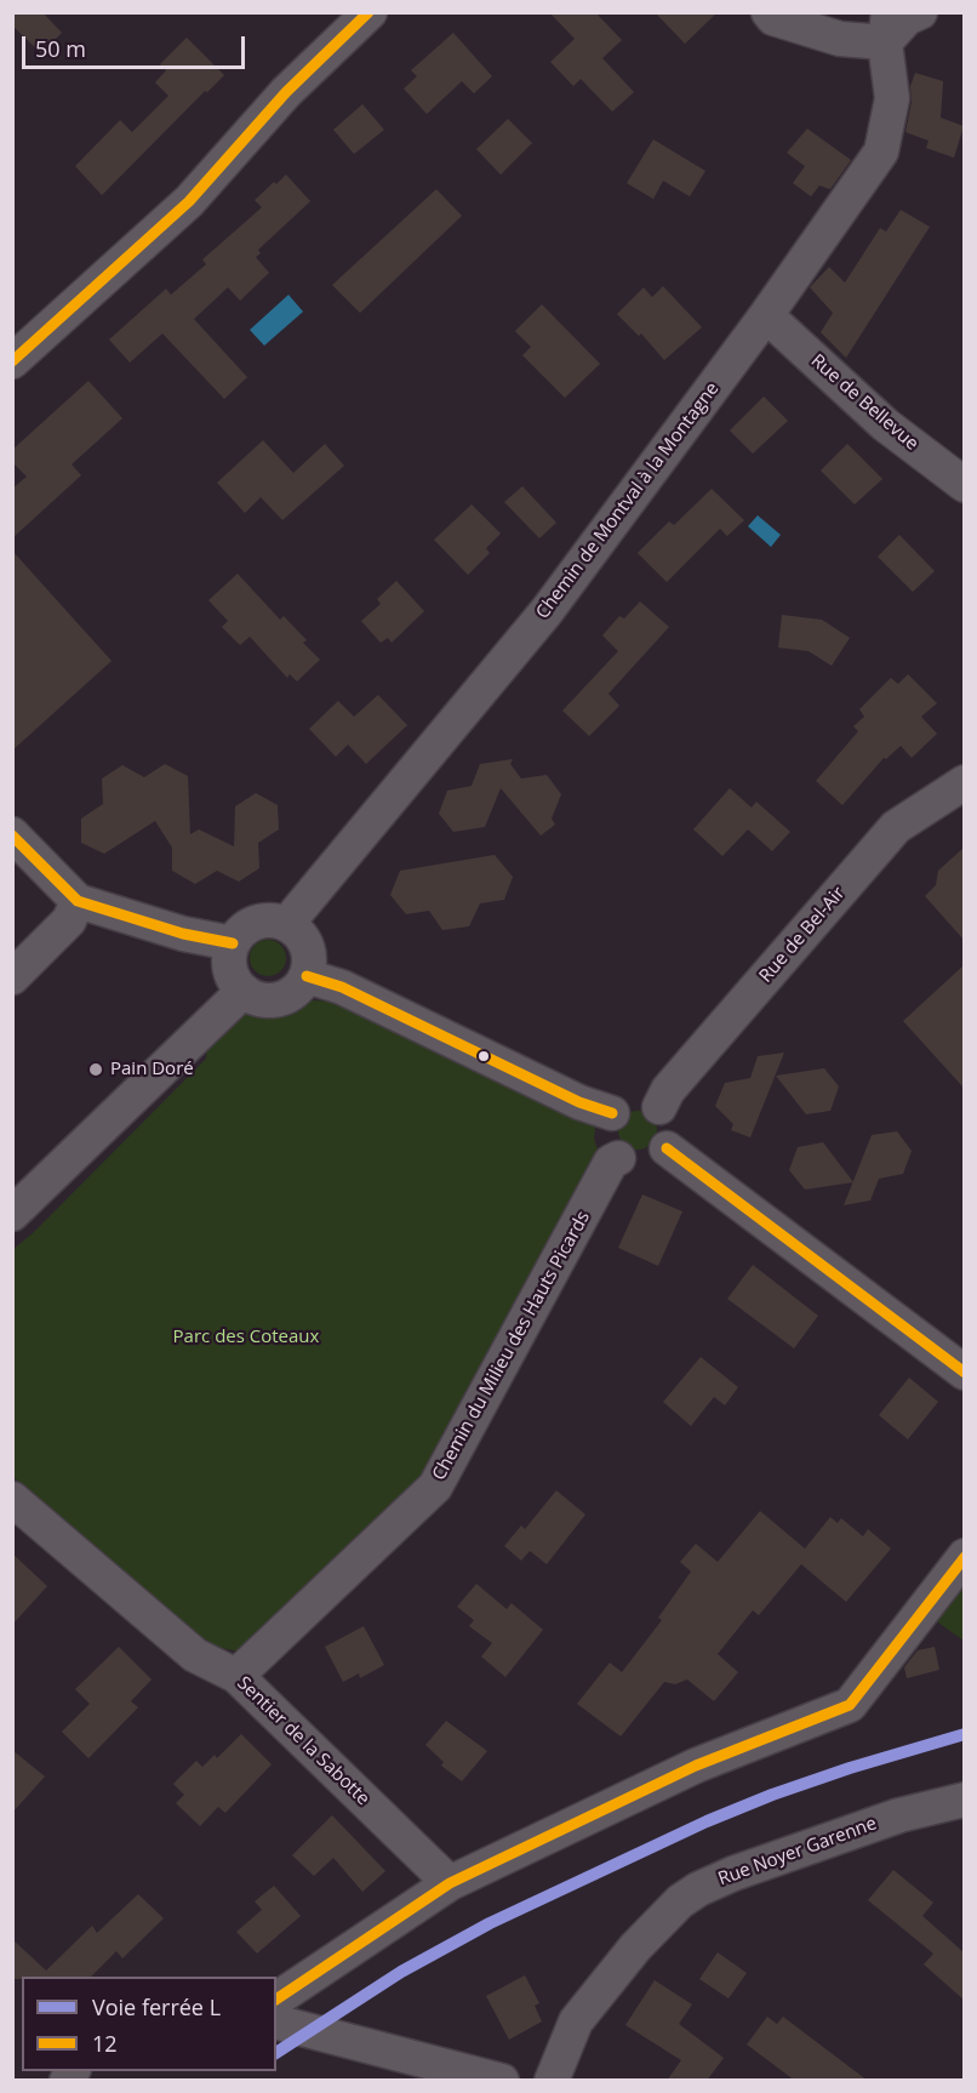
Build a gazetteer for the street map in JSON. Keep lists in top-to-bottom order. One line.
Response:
{"streets":{"street":["Rue de Bellevue","Chemin de Montval à la Montagne","Rue de Bel-Air","Chemin du Milieu des Hauts Picards","Sentier de la Sabotte","Rue Noyer Garenne"]},"crossings":[["Rue de Bellevue","Chemin de Montval à la Montagne"],["Rue de Bel-Air","Chemin du Milieu des Hauts Picards"],["Chemin du Milieu des Hauts Picards","Sentier de la Sabotte"]],"parks":["Parc des Coteaux"],"places":["Pain Doré"],"lines":["transit line 12","rail line L"],"legend":["Voie ferrée L","12"],"scale_bar":"50 m"}
